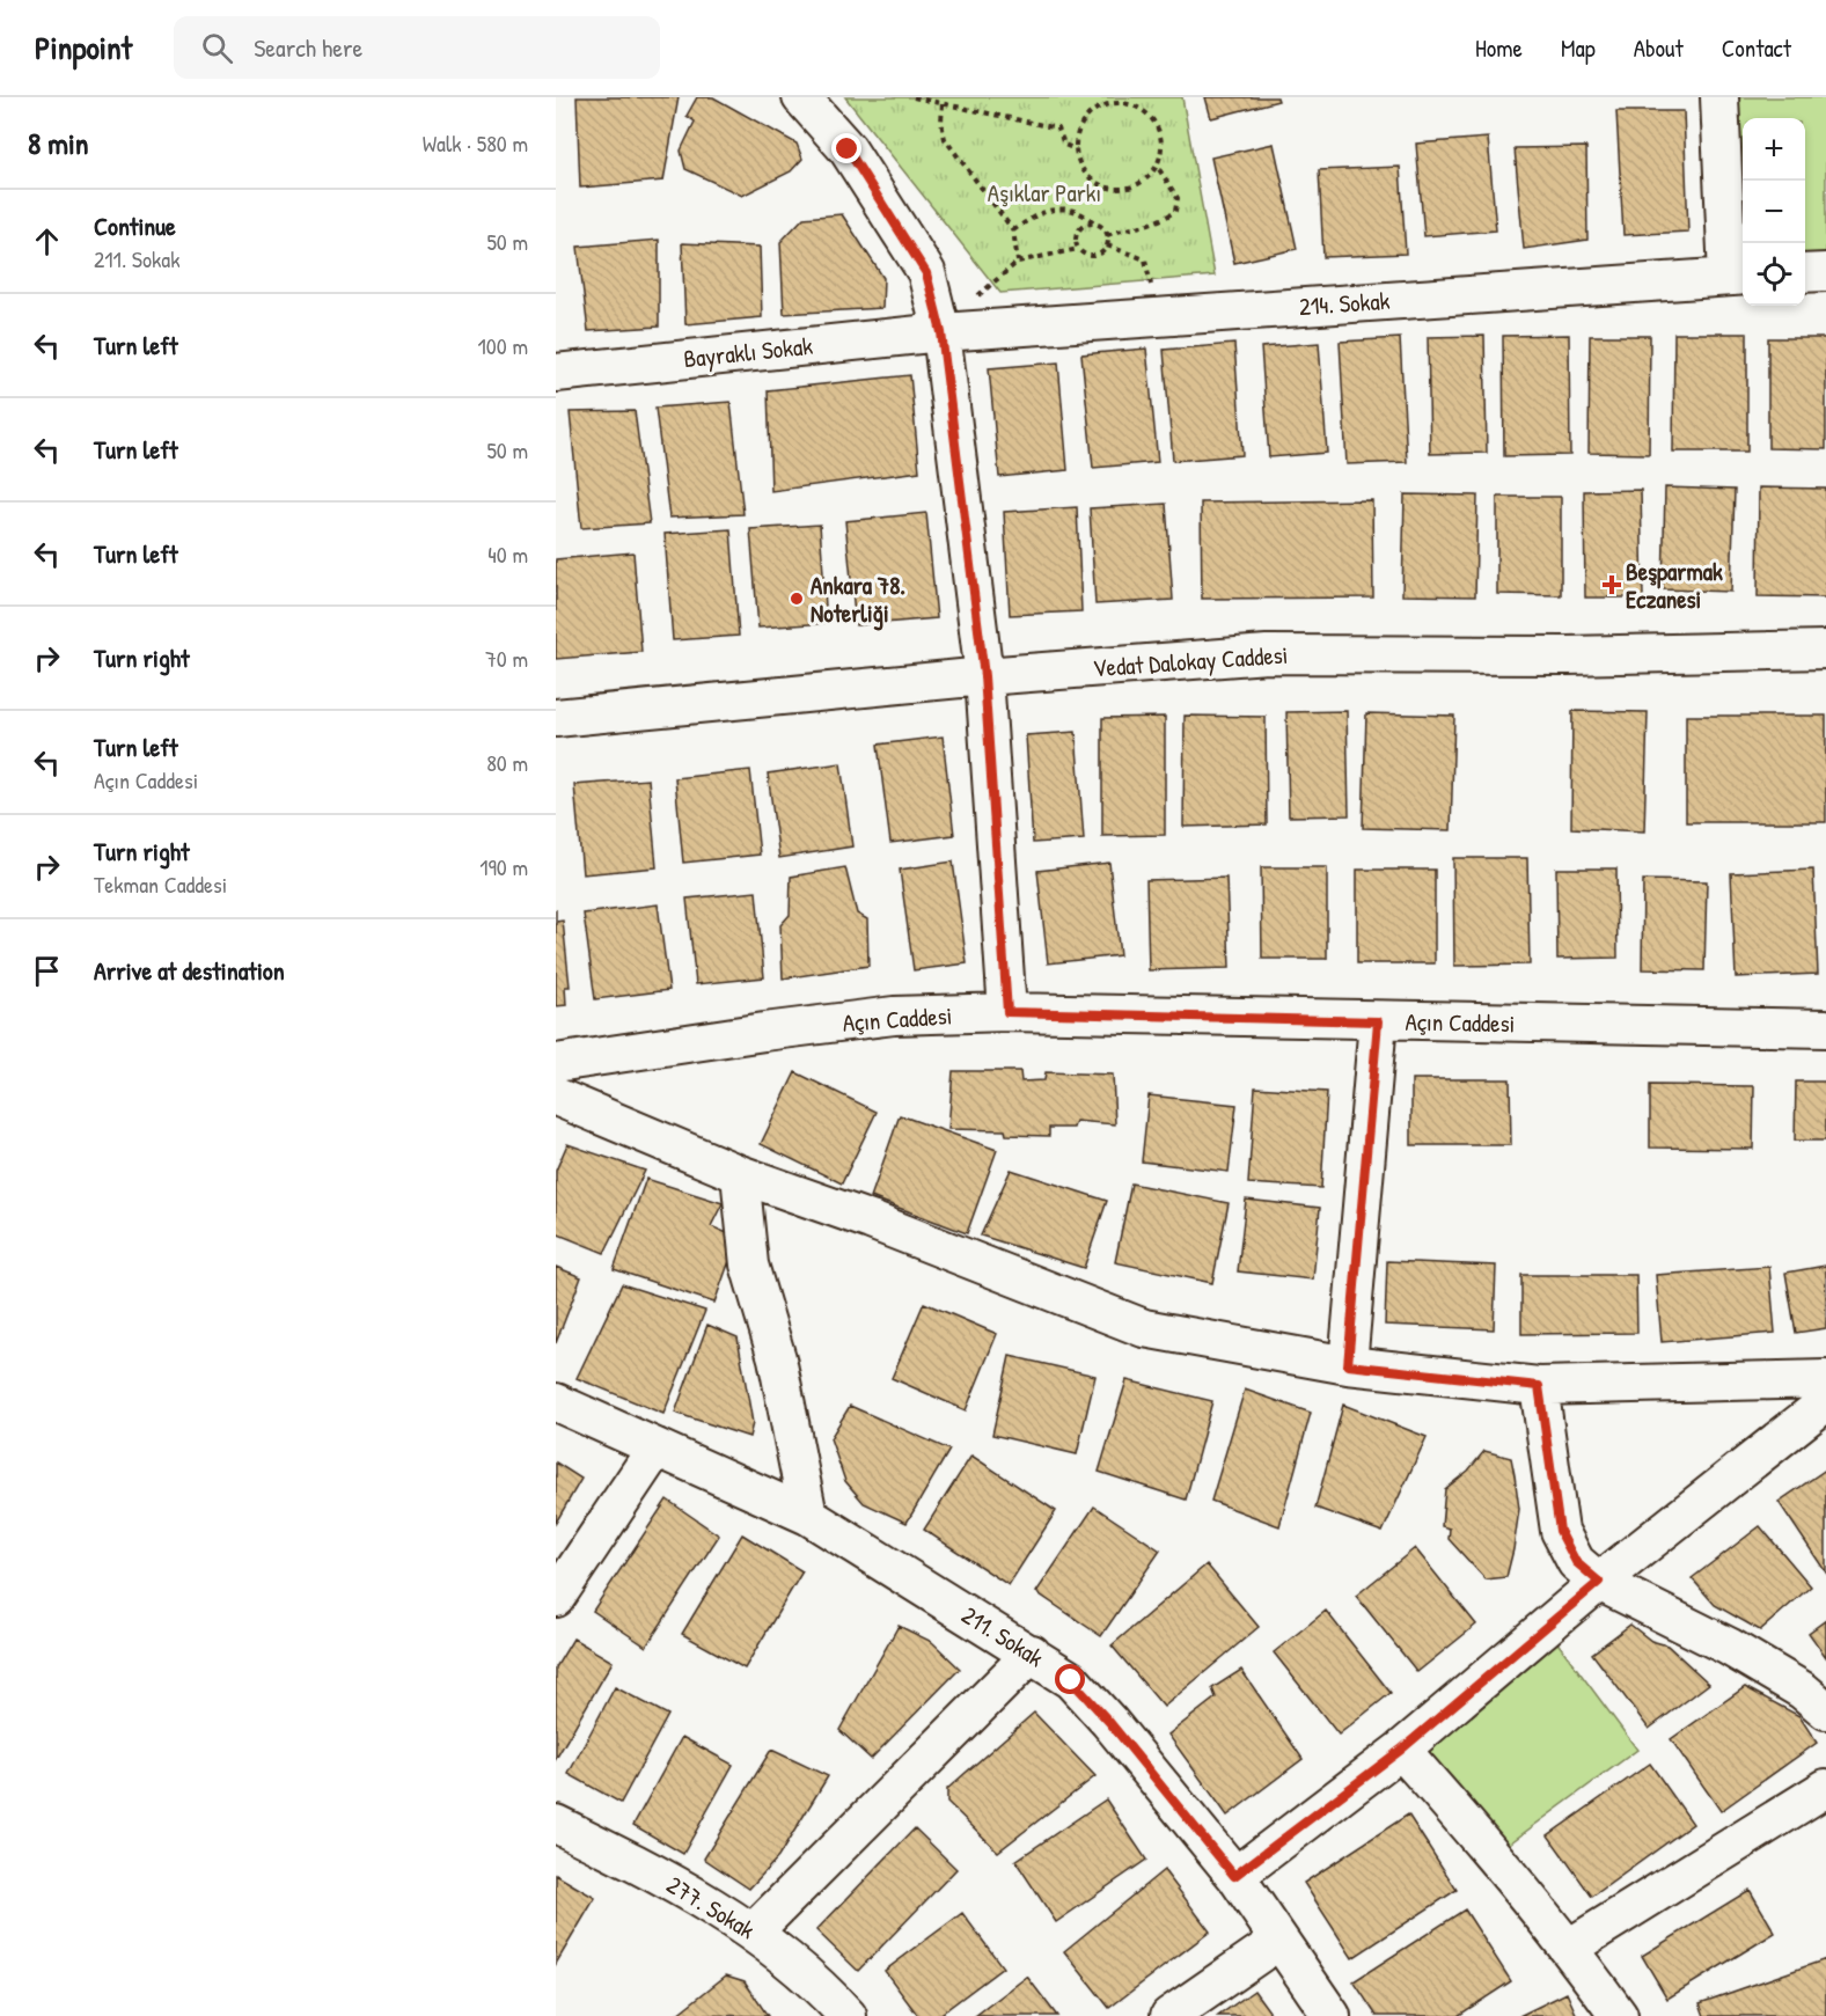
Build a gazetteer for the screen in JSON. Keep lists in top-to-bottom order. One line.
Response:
{"streets":{"street":["214. Sokak","Bayraklı Sokak","Vedat Dalokay Caddesi","Açın Caddesi","211. Sokak","277. Sokak"]},"crossings":[["214. Sokak","Bayraklı Sokak"]],"parks":["Aşıklar Parkı"],"places":{"health":["Beşparmak Eczanesi"],"other":["Ankara 78. Noterliği"]},"page":{"header":"Pinpoint","search":"Search here","nav":["Home","Map","About","Contact"],"heading":["8 min","Walk · 580 m"],"map_buttons":["+","−"],"list":[["Continue","211. Sokak","50 m"],["Turn left","100 m"],["Turn left","50 m"],["Turn left","40 m"],["Turn right","70 m"],["Turn left","Açın Caddesi","80 m"],["Turn right","Tekman Caddesi","190 m"],"Arrive at destination"]}}
